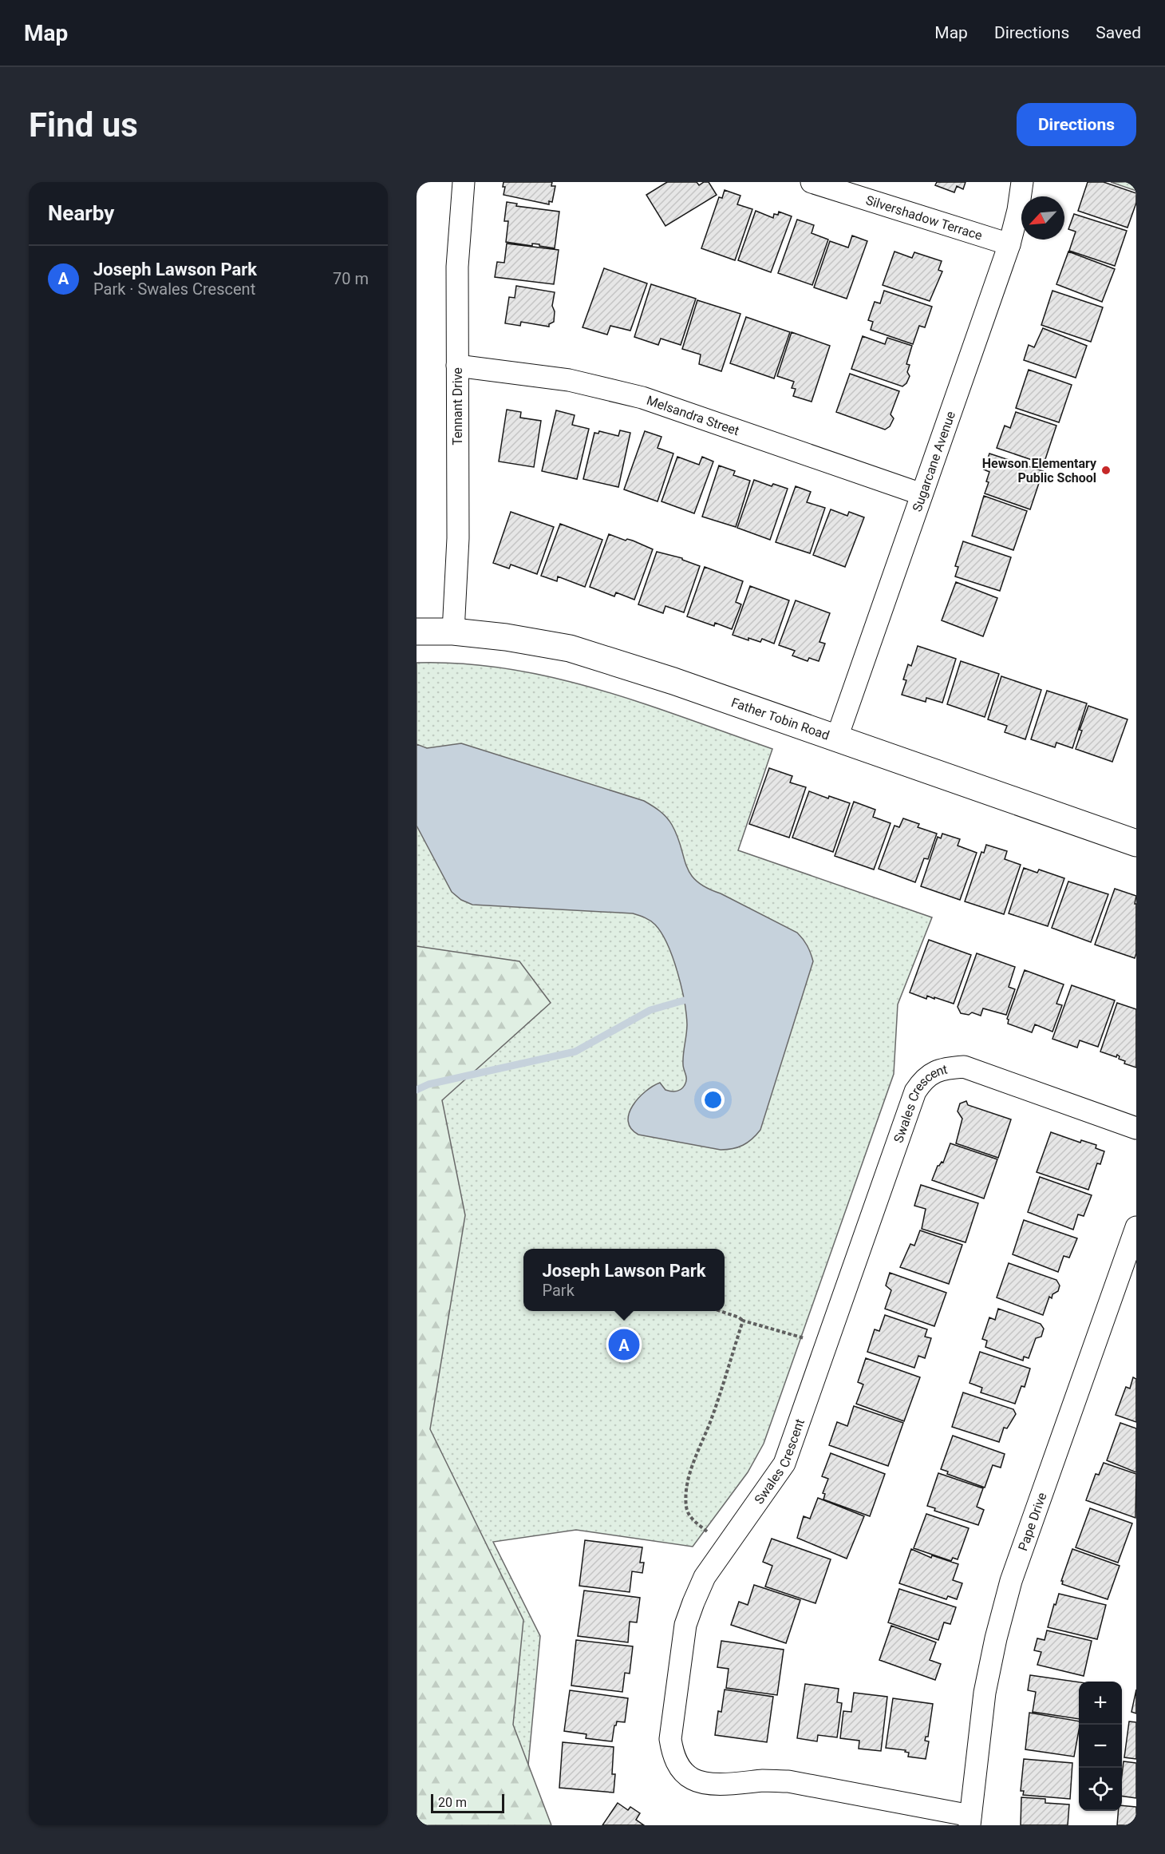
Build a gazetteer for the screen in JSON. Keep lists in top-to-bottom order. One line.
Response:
{"streets":{"street":["Silvershadow Terrace","Tennant Drive","Melsandra Street","Sugarcane Avenue","Father Tobin Road","Swales Crescent","Pape Drive"]},"crossings":[["Silvershadow Terrace","Sugarcane Avenue"],["Tennant Drive","Melsandra Street"],["Tennant Drive","Father Tobin Road"],["Melsandra Street","Sugarcane Avenue"],["Sugarcane Avenue","Father Tobin Road"],["Swales Crescent","Pape Drive"]],"places":["Hewson Elementary Public School"],"scale_bar":"20 m","north":"bottom left","page":{"header":"Map","nav":["Map","Directions","Saved"],"buttons":"Directions","title":"Find us","heading":"Nearby","list":[{"mark":"A","name":"Joseph Lawson Park","note":"Park · Swales Crescent","value":"70 m"}],"popup":["Joseph Lawson Park","Park"],"pins":"A","map_buttons":["+","−"],"scale":"20 m"}}
